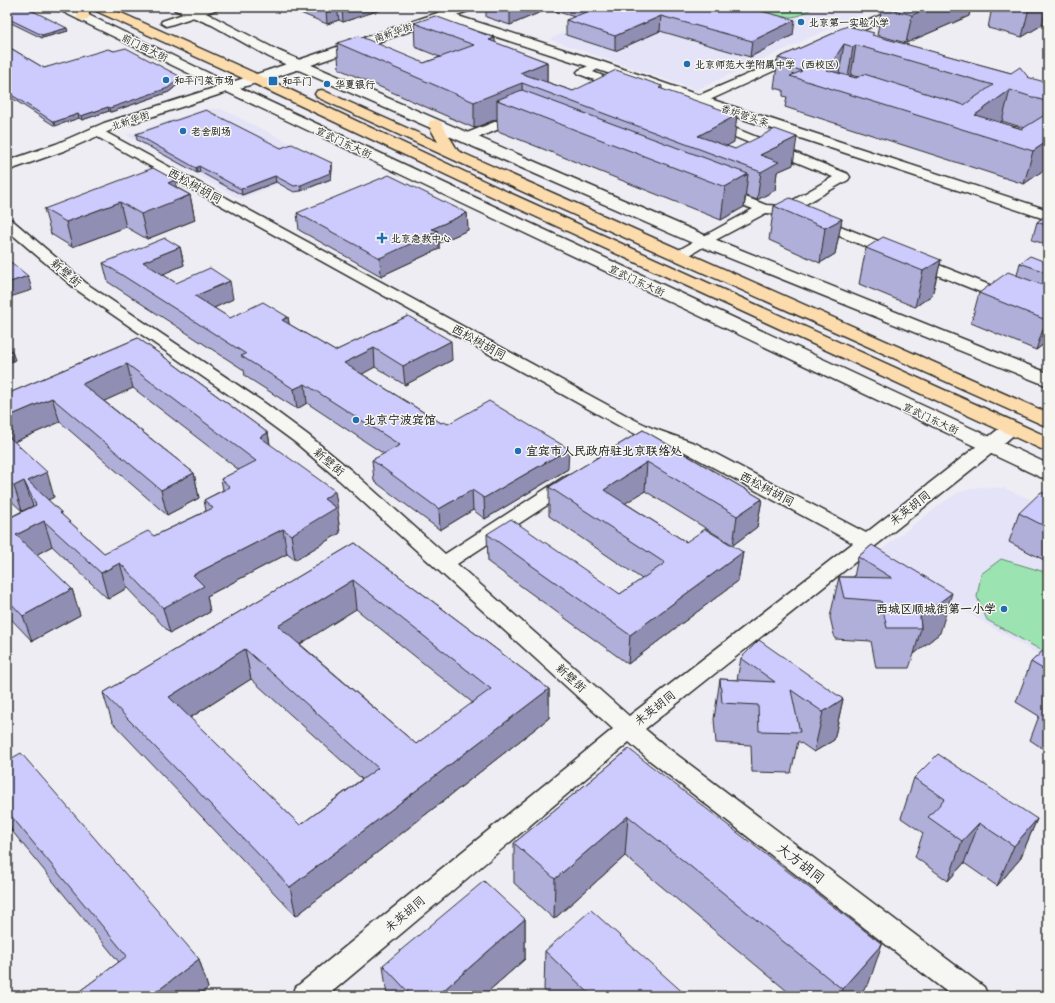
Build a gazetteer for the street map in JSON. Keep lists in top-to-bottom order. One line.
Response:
{"streets":{"main road":["前门西大街","宣武门东大街"],"street":["南新华街","香炉营头条","北新华街","西松树胡同","新壁街","未英胡同","大方胡同"]},"crossings":[["南新华街","前门西大街"],["南新华街","香炉营头条"],["南新华街","北新华街"],["南新华街","宣武门东大街"],["前门西大街","北新华街"],["前门西大街","宣武门东大街"],["北新华街","宣武门东大街"],["北新华街","西松树胡同"],["宣武门东大街","未英胡同"],["西松树胡同","未英胡同"],["新壁街","未英胡同"],["新壁街","大方胡同"],["未英胡同","大方胡同"]],"places":{"other":["北京第一实验小学","北京师范大学附属中学（西校区）","和平门菜市场","华夏银行","老舍剧场","北京宁波宾馆","宜宾市人民政府驻北京联络处","西城区顺城街第一小学"],"transit":["和平门"],"health":["北京急救中心"]}}
